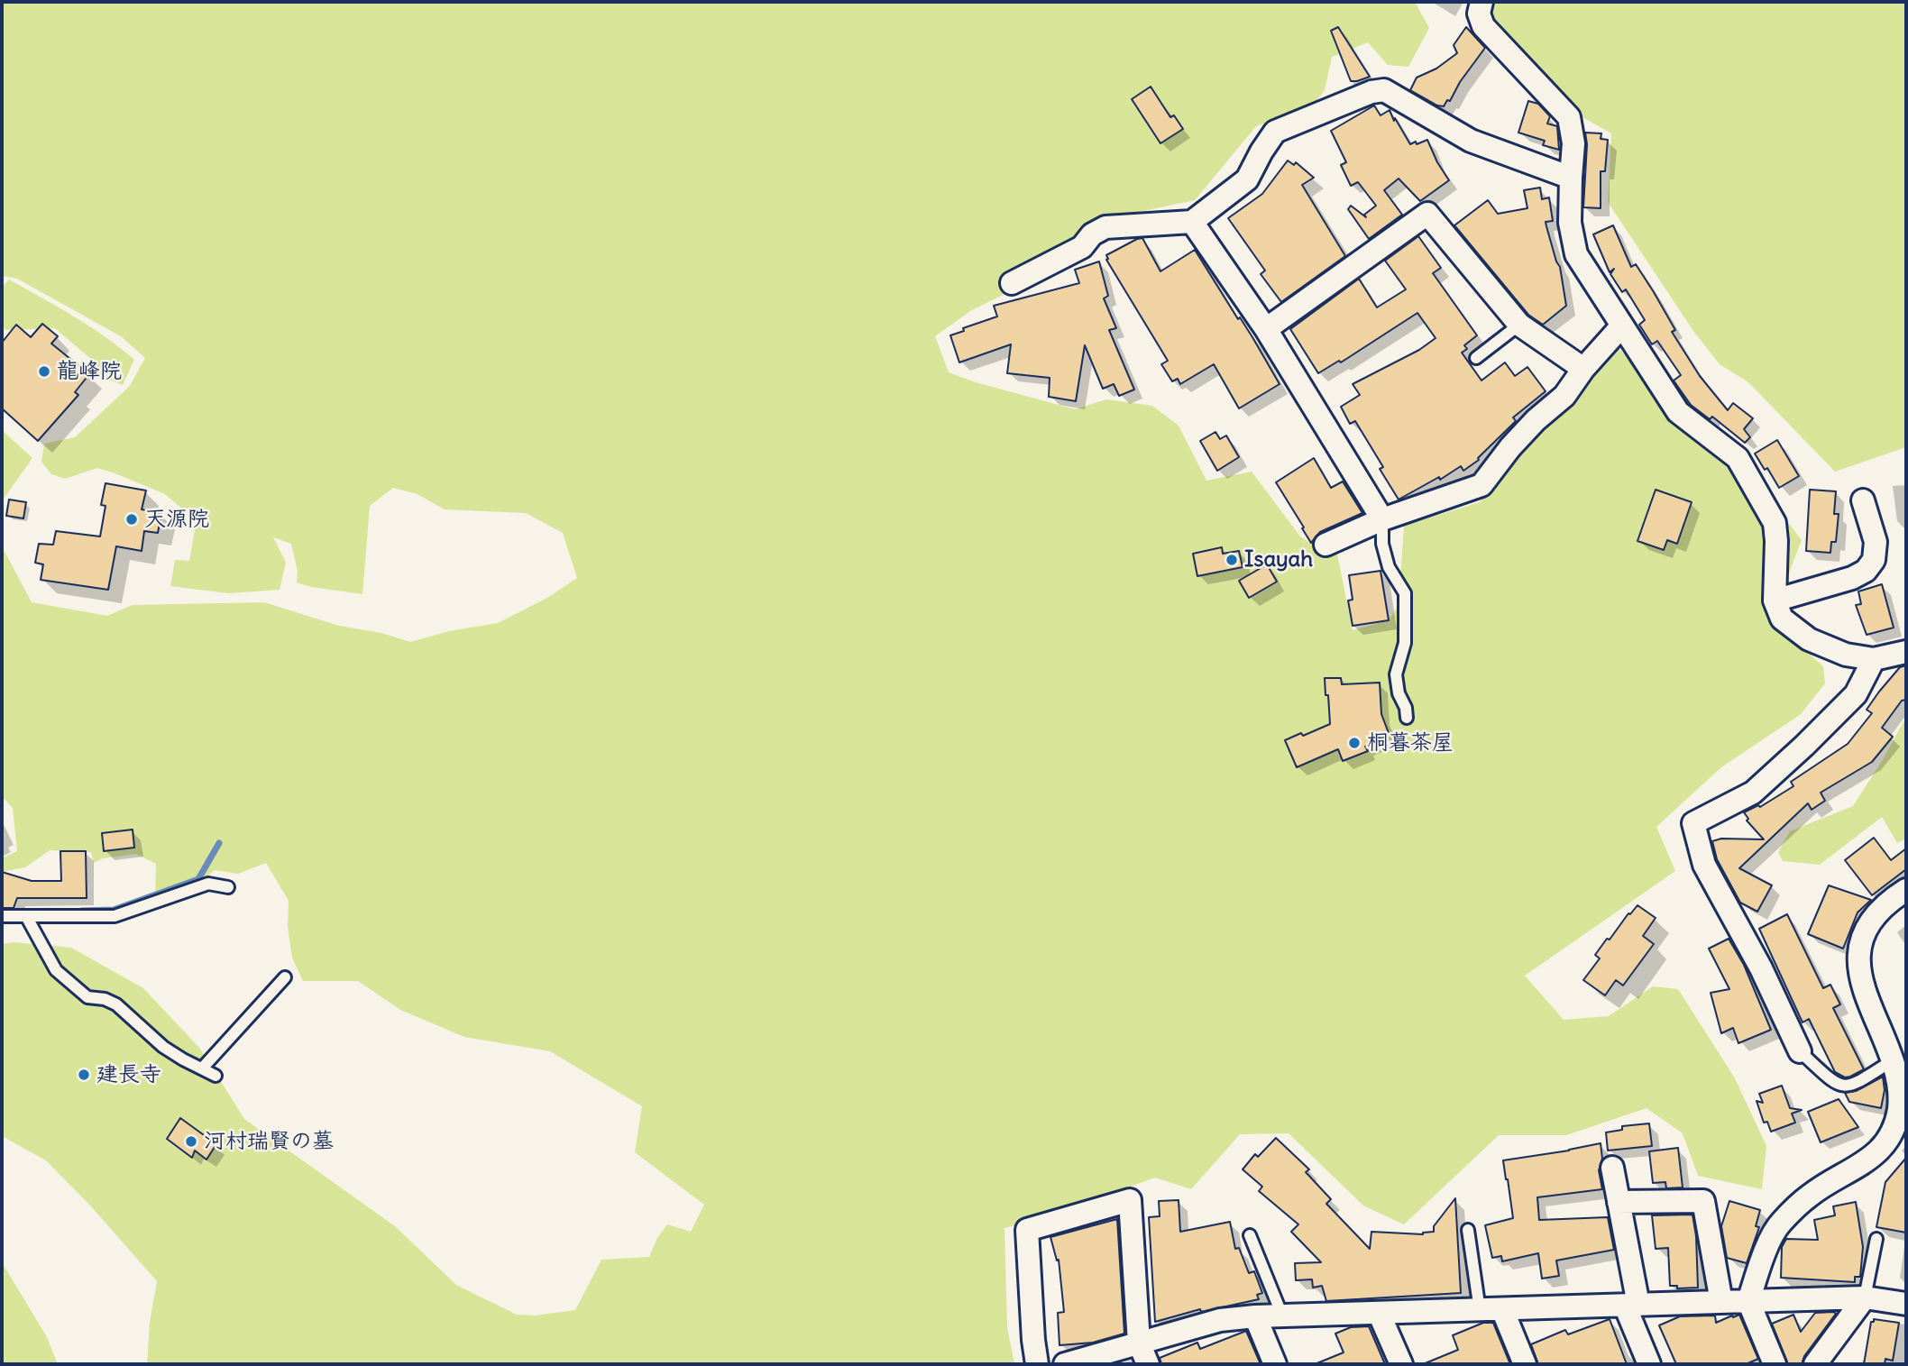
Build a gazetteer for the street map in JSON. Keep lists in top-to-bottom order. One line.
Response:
{"places":["龍峰院","天源院","Isayah","桐暮茶屋","建長寺","河村瑞賢の墓"]}
